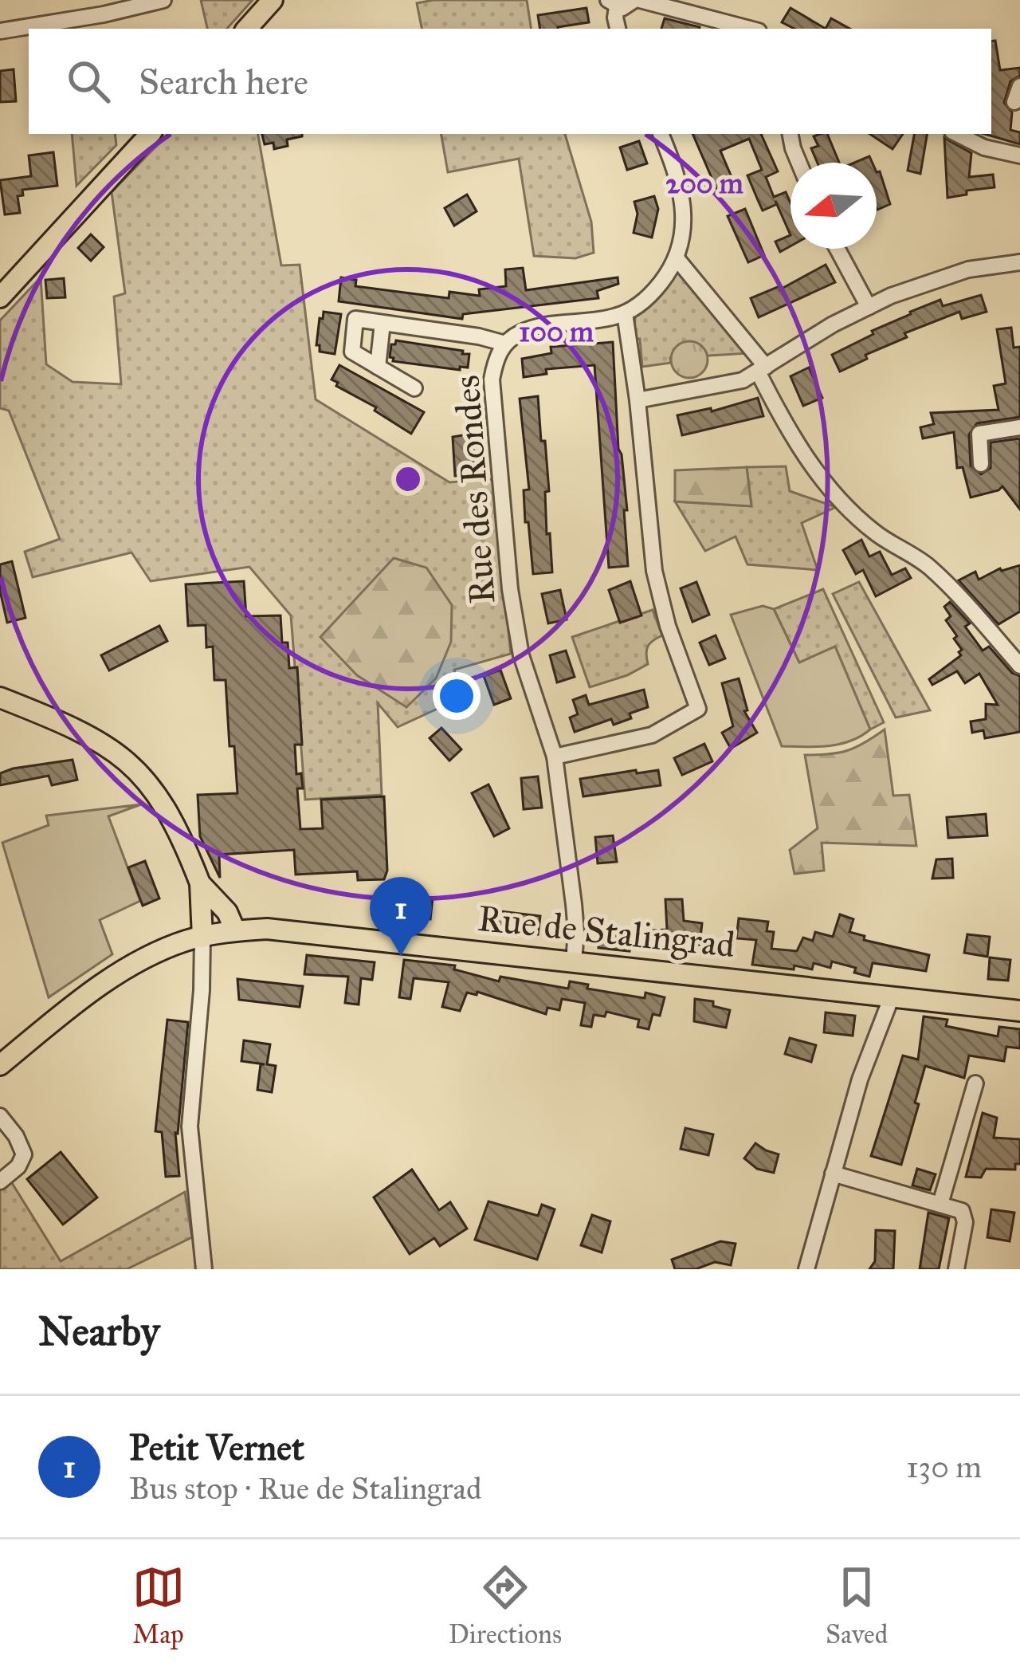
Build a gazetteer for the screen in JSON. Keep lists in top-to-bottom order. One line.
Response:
{"streets":{"main road":["Rue de Stalingrad"],"street":["Rue des Rondes"]},"crossings":[["Rue des Rondes","Rue de Stalingrad"]],"north":"left","page":{"search":"Search here","pins":"1","heading":"Nearby","list":[{"mark":"1","name":"Petit Vernet","note":"Bus stop · Rue de Stalingrad","value":"130 m"}],"nav":["Map","Directions","Saved"]},"rings":["200 m","100 m"]}
